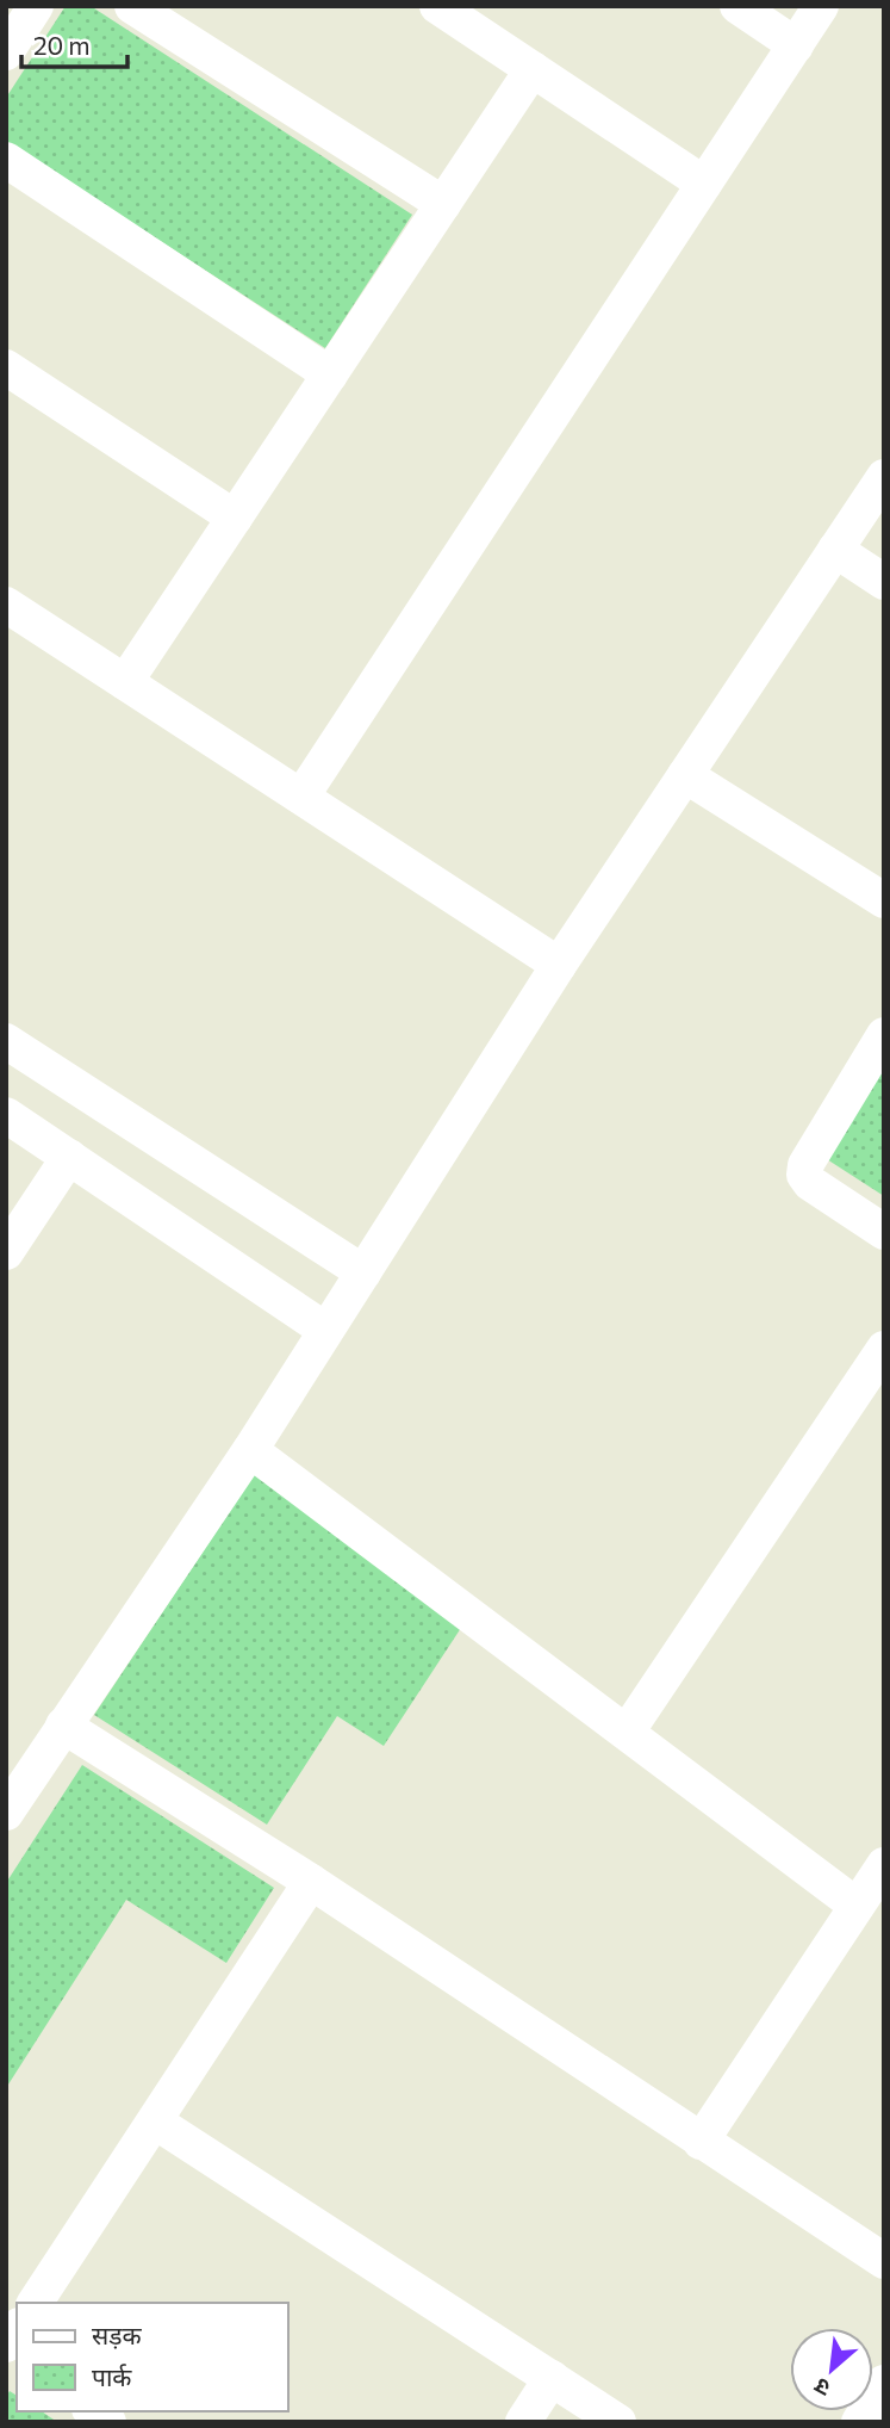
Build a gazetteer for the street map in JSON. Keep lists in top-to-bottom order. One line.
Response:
{"legend":["सड़क","पार्क"],"scale_bar":"20 m","north":"bottom left"}
